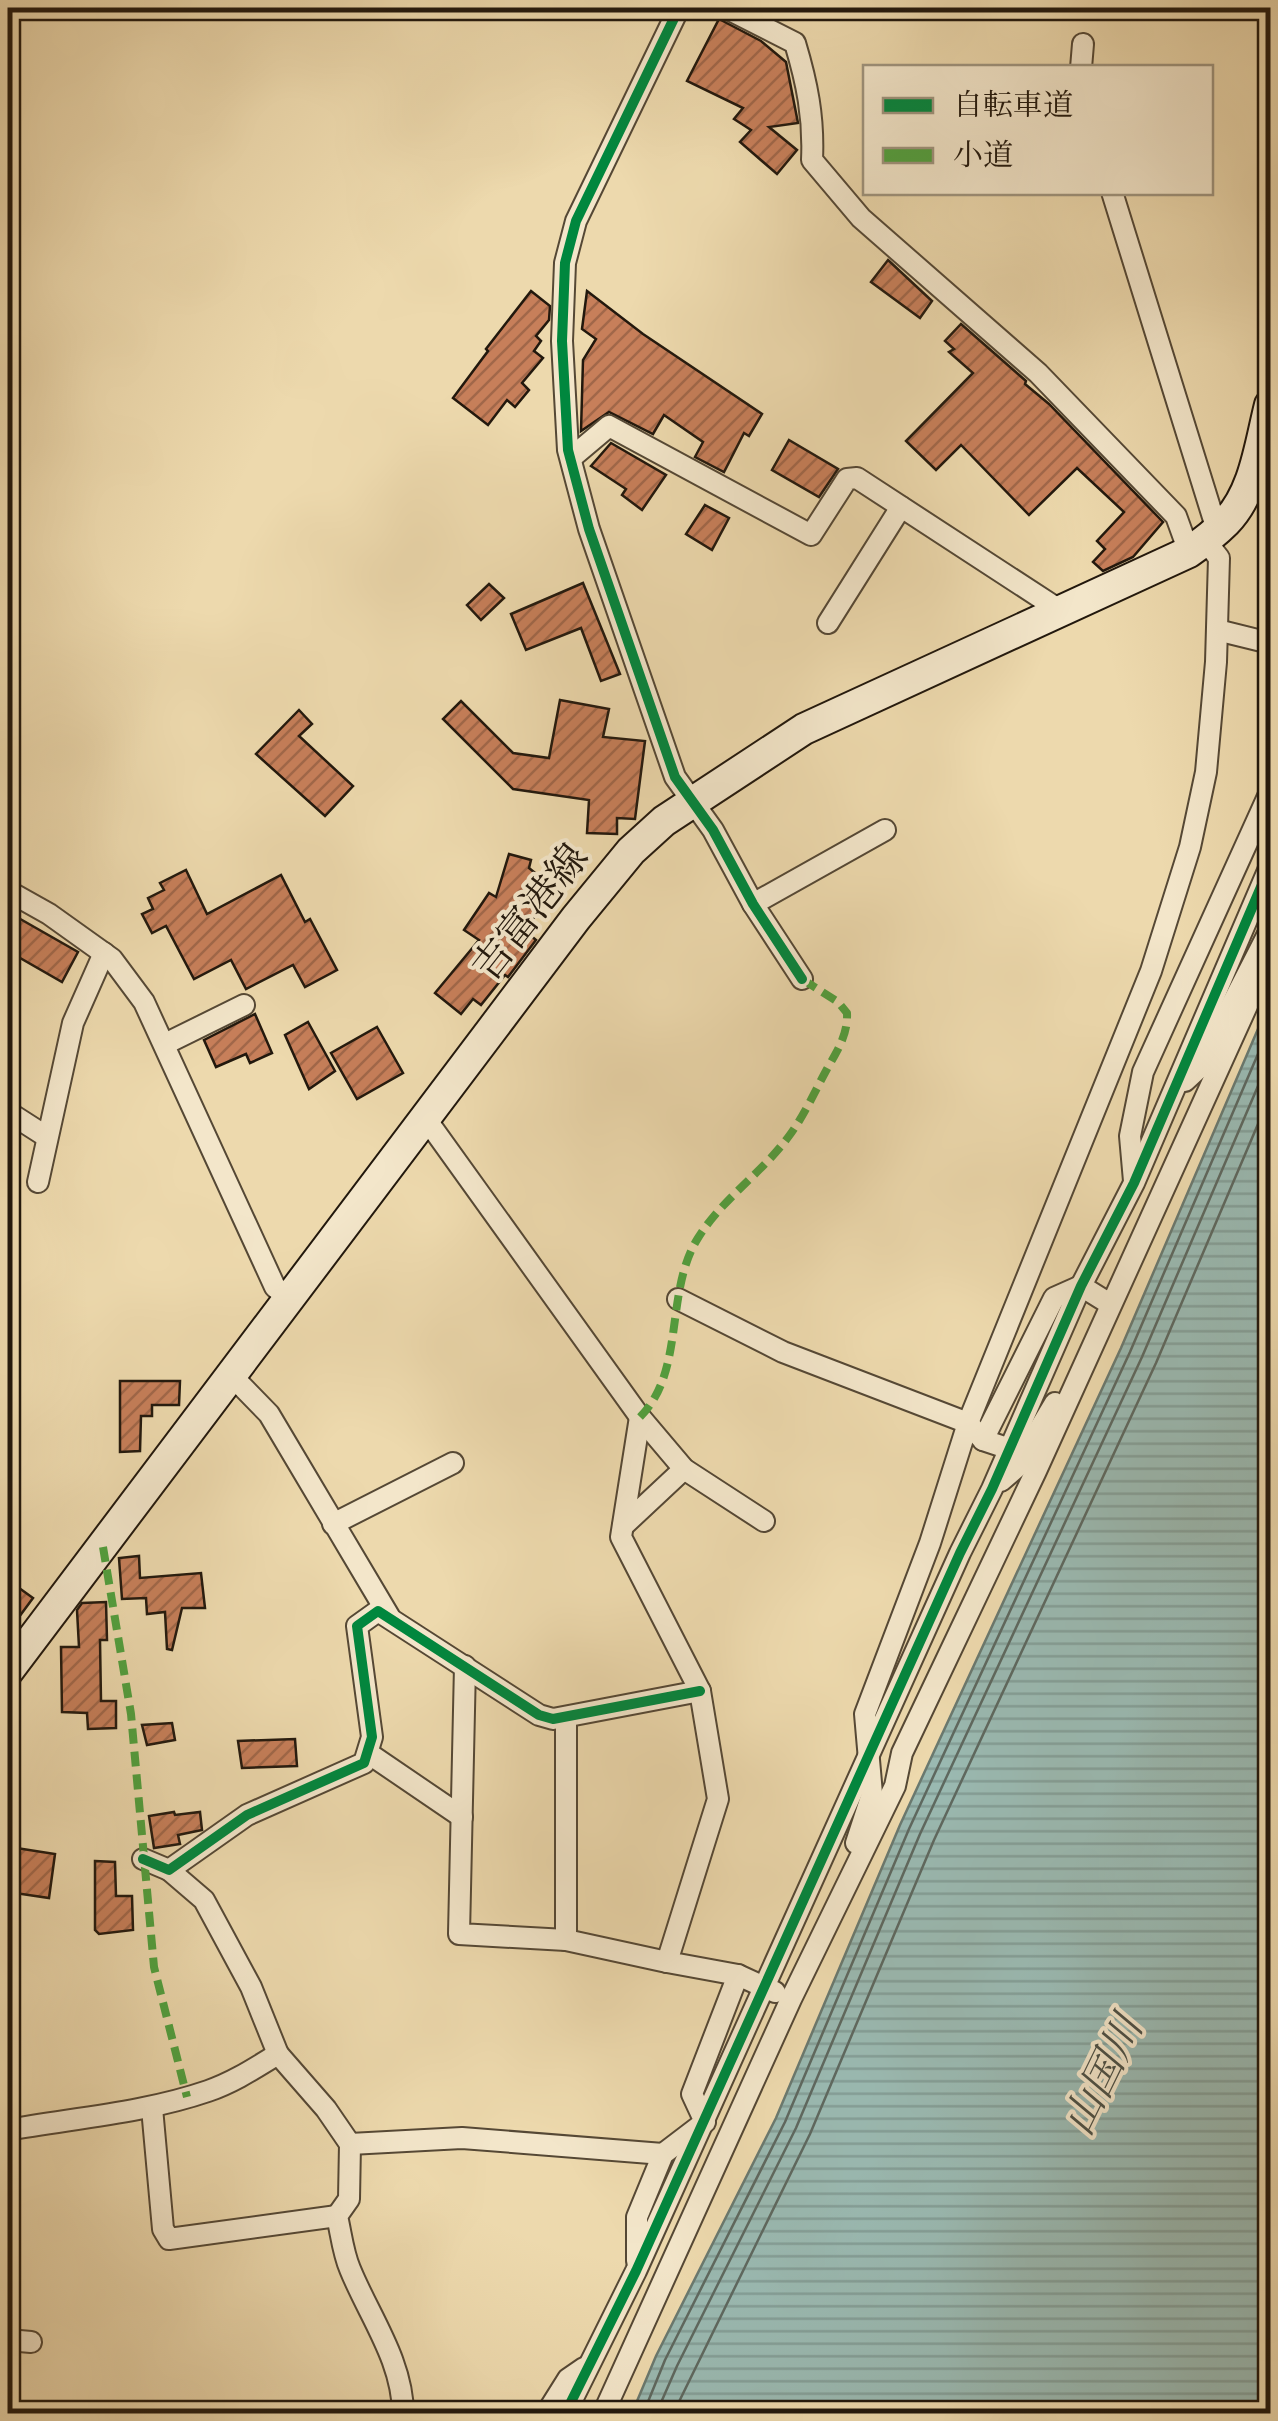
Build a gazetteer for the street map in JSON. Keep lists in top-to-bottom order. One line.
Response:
{"streets":{"main road":["吉富港線"]},"water":["山国川"],"legend":["自転車道","小道"]}
